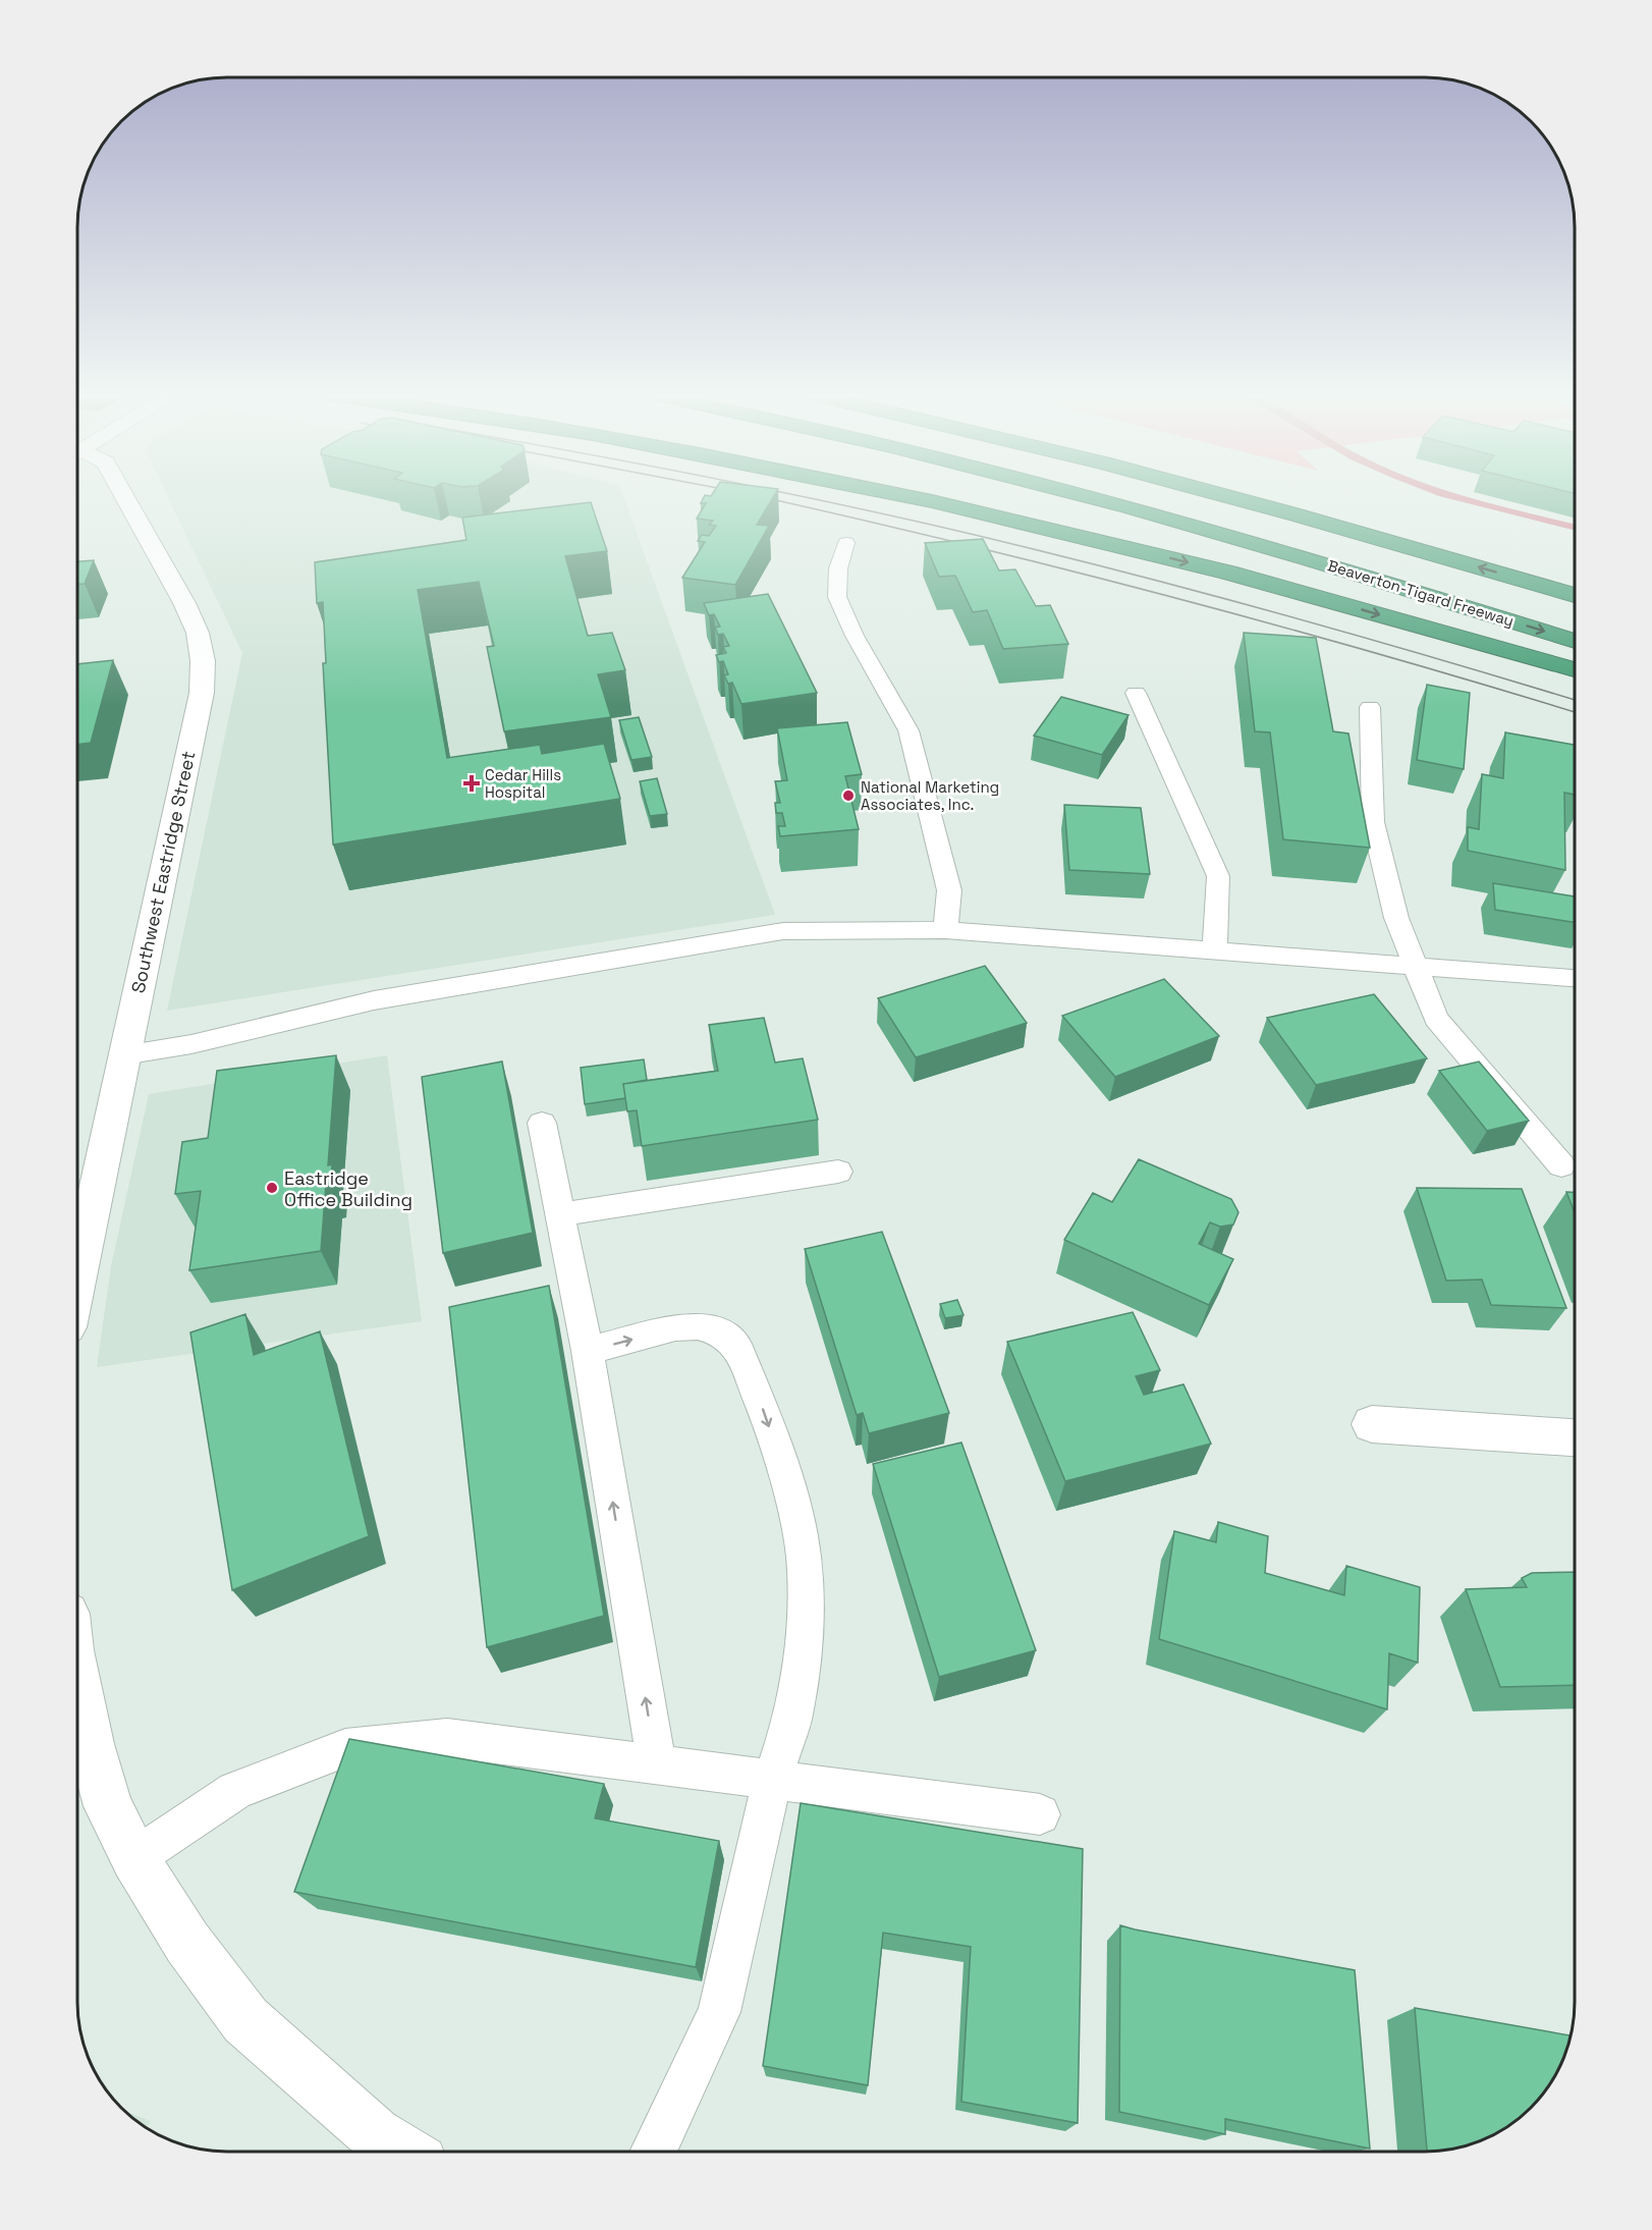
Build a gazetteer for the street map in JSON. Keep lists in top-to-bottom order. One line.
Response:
{"streets":{"highway":["Beaverton-Tigard Freeway"],"street":["Southwest Eastridge Street"]},"places":{"health":["Cedar Hills Hospital"],"other":["National Marketing Associates, Inc.","Eastridge Office Building"]}}
